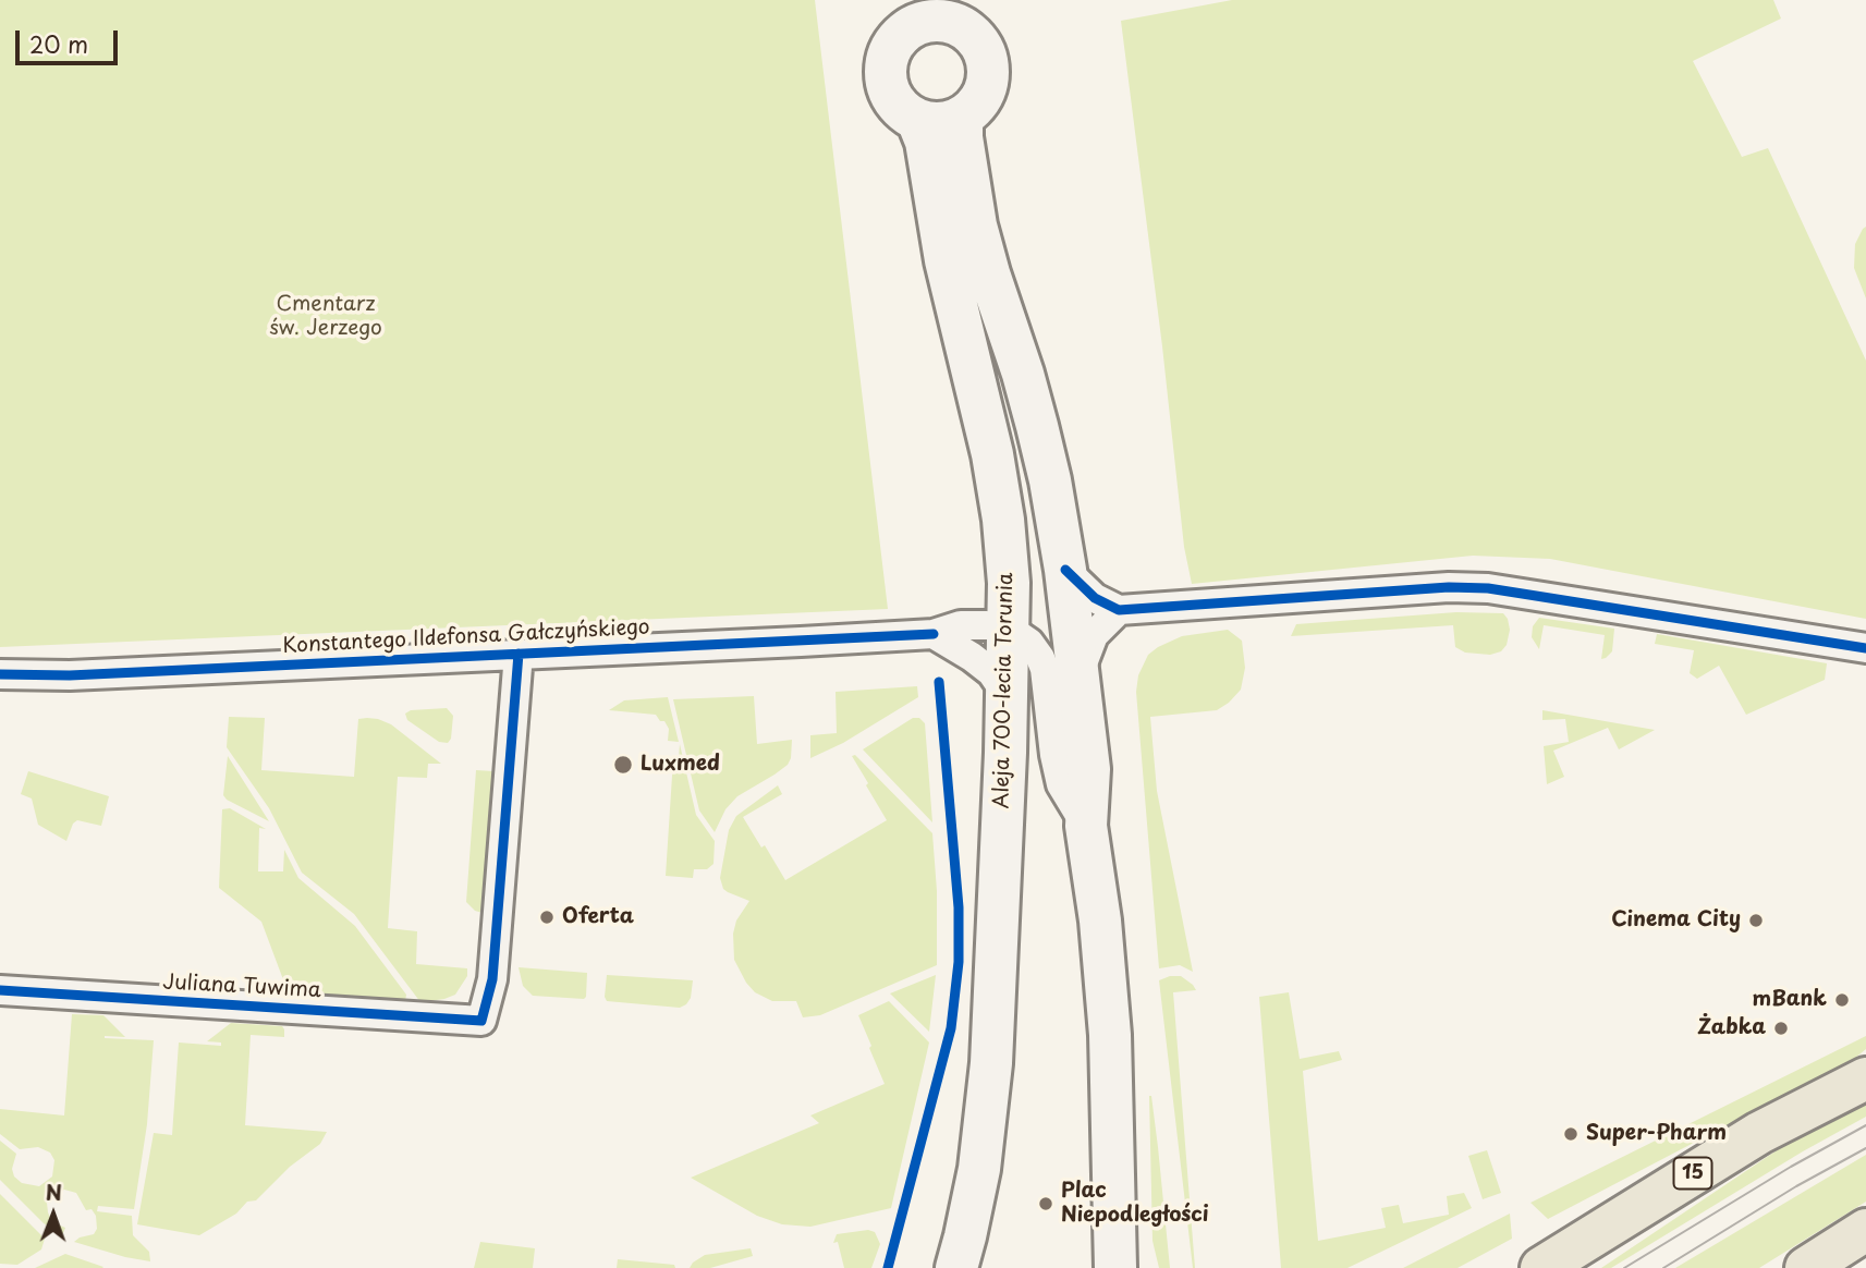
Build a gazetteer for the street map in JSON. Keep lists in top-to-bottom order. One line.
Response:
{"streets":{"main road":["Aleja 700-lecia Torunia","15"],"street":["Konstantego Ildefonsa Gałczyńskiego","Juliana Tuwima"]},"crossings":[["Konstantego Ildefonsa Gałczyńskiego","Aleja 700-lecia Torunia"],["Konstantego Ildefonsa Gałczyńskiego","Juliana Tuwima"]],"parks":["Cmentarz św. Jerzego"],"places":["Luxmed","Oferta","Cinema City","mBank","Żabka","Super-Pharm","Plac Niepodległości"],"scale_bar":"20 m","north":"top"}
